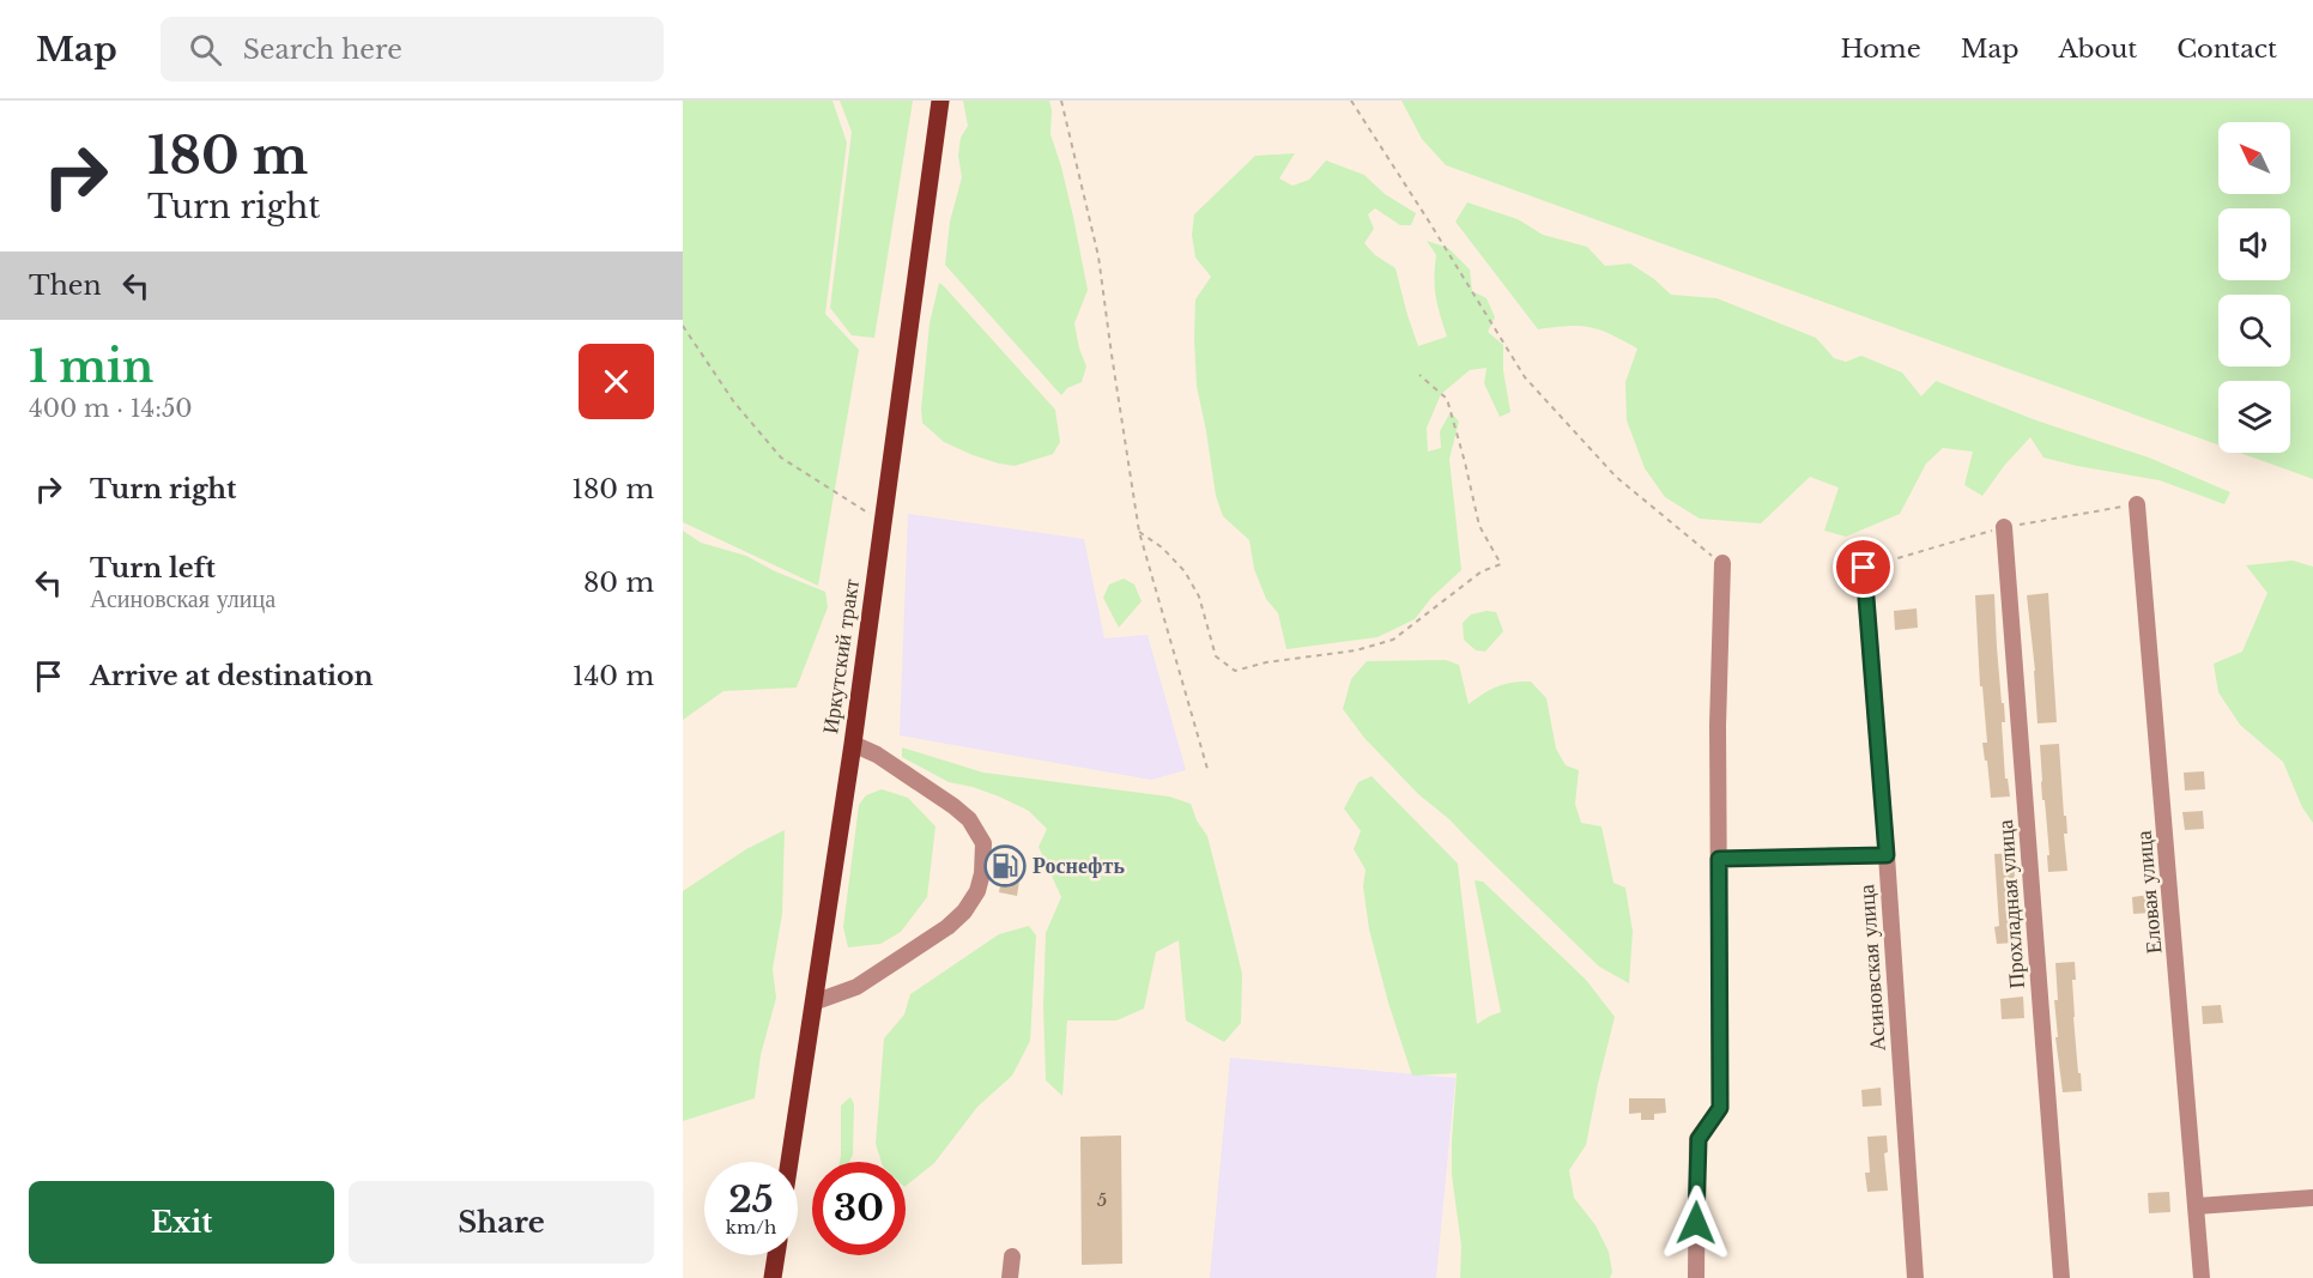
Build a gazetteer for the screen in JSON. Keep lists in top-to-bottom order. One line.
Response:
{"streets":{"main road":["Иркутский тракт"],"street":["Еловая улица","Прохладная улица","Асиновская улица"]},"places":{"fuel station":["Роснефть"]},"house_numbers":["5"],"north":"top left","page":{"header":"Map","search":"Search here","nav":["Home","Map","About","Contact"],"turn":["180 m","Turn right"],"then":"Then","heading":["1 min","400 m · 14:50"],"list":[{"name":"Turn right","value":"180 m"},{"name":"Turn left","note":"Асиновская улица","value":"80 m"},{"name":"Arrive at destination","value":"140 m"}],"speed":"25 km/h","limit":"30","buttons":["Exit","Share"]}}
